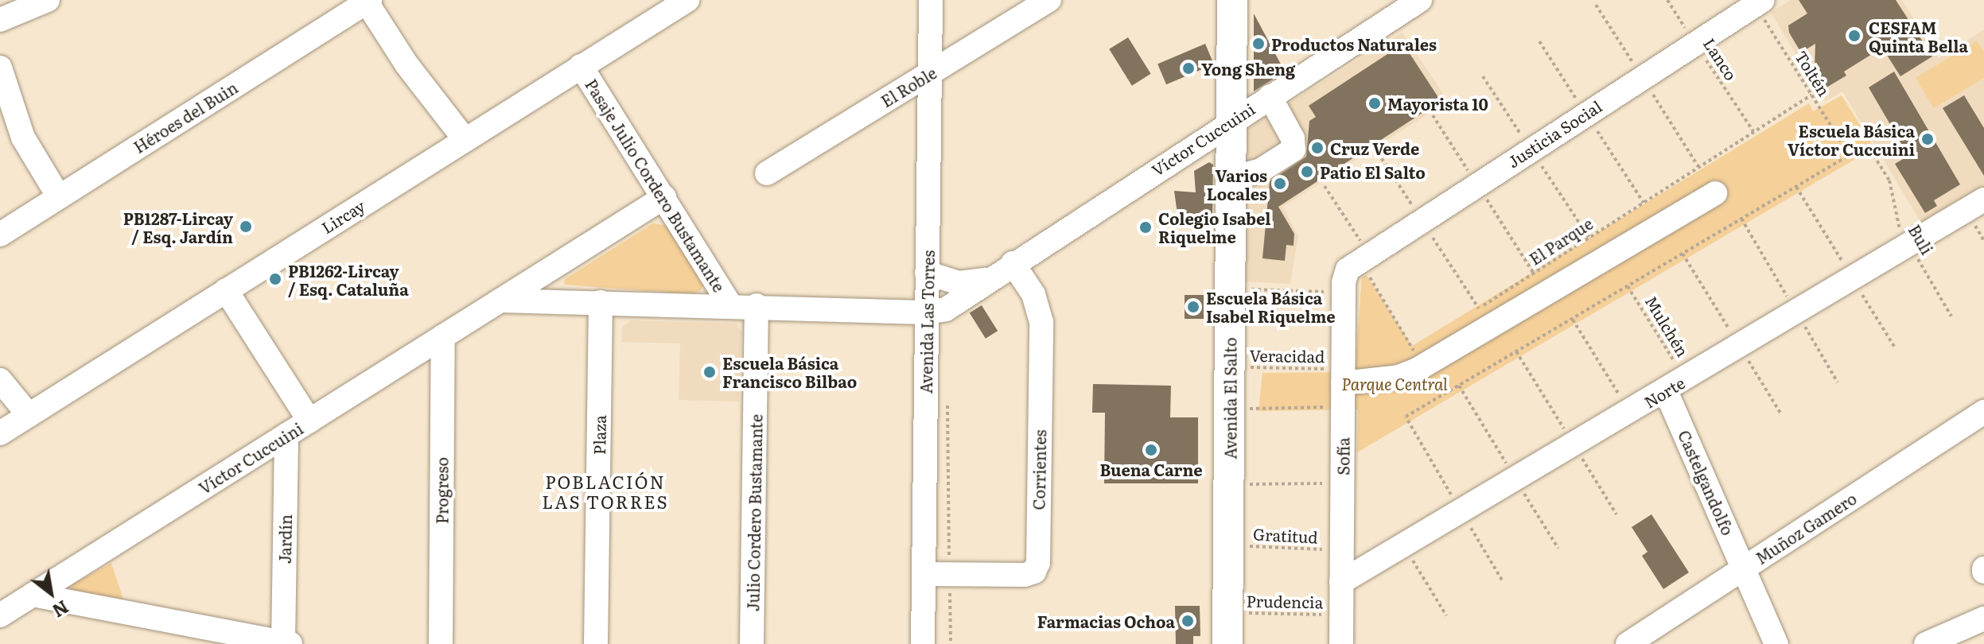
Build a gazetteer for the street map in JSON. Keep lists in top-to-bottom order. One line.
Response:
{"streets":{"main road":["Avenida El Salto"],"street":["El Roble","Héroes del Buin","Justicia Social","Víctor Cuccuini","Pasaje Julio Cordero Bustamante","Lircay","Avenida Las Torres","Norte","Plaza","Sofía","Corrientes","Castelgandolfo","Progreso","Julio Cordero Bustamante","Muñoz Gamero","Jardín"],"path":["Lanco","Toltén","Buli","El Parque","Mulchén","Veracidad","Gratitud","Prudencia"]},"crossings":[["Lanco","Justicia Social"],["Lanco","El Parque"],["Toltén","Justicia Social"],["Toltén","Buli"],["Toltén","El Parque"],["El Roble","Avenida Las Torres"],["Justicia Social","Sofía"],["Víctor Cuccuini","Pasaje Julio Cordero Bustamante"],["Víctor Cuccuini","Avenida Las Torres"],["Víctor Cuccuini","Avenida El Salto"],["Víctor Cuccuini","Plaza"],["Víctor Cuccuini","Corrientes"],["Víctor Cuccuini","Progreso"],["Víctor Cuccuini","Julio Cordero Bustamante"],["Víctor Cuccuini","Jardín"],["Pasaje Julio Cordero Bustamante","Lircay"],["Buli","Norte"],["Avenida Las Torres","Corrientes"],["Mulchén","Norte"],["Mulchén","Castelgandolfo"],["Veracidad","Avenida El Salto"],["Veracidad","Sofía"],["Norte","Sofía"],["Norte","Castelgandolfo"],["Avenida El Salto","Gratitud"],["Avenida El Salto","Prudencia"],["Sofía","Gratitud"],["Sofía","Prudencia"],["Castelgandolfo","Muñoz Gamero"]],"districts":["POBLACIÓN LAS TORRES"],"parks":["Parque Central"],"places":["CESFAM Quinta Bella","Productos Naturales","Yong Sheng","Mayorista 10","Escuela Básica Víctor Cuccuini","Cruz Verde","Patio El Salto","Varios Locales","PB1287-Lircay / Esq. Jardín","Colegio Isabel Riquelme","PB1262-Lircay / Esq. Cataluña","Escuela Básica Isabel Riquelme","Escuela Básica Francisco Bilbao","Buena Carne","Farmacias Ochoa"],"north":"bottom right"}
